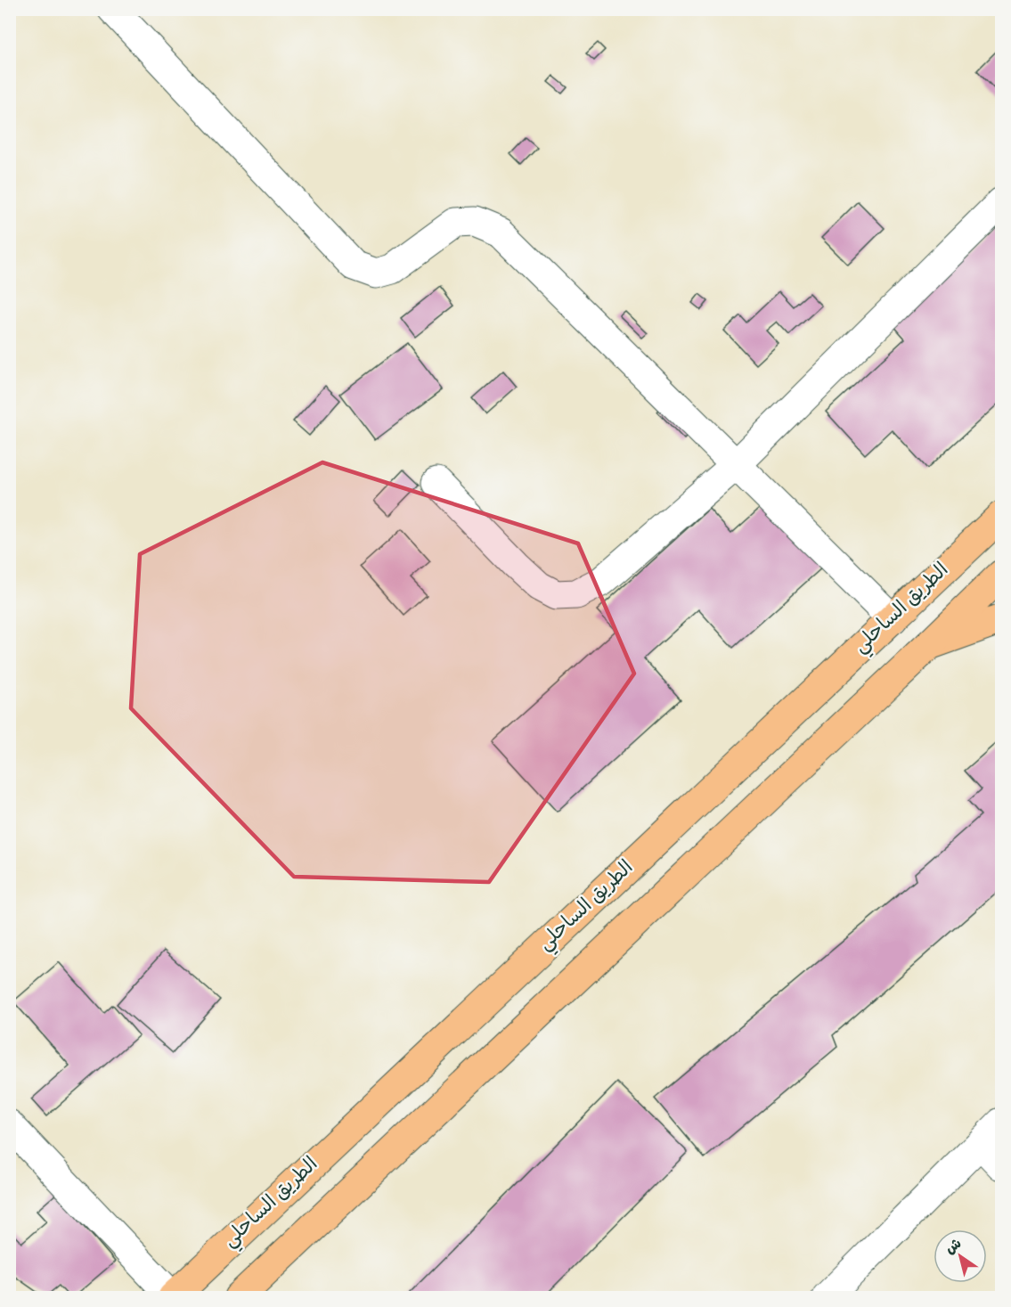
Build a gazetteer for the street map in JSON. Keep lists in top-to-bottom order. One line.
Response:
{"streets":{"main road":["الطريق الساحلي"]},"north":"top left"}
